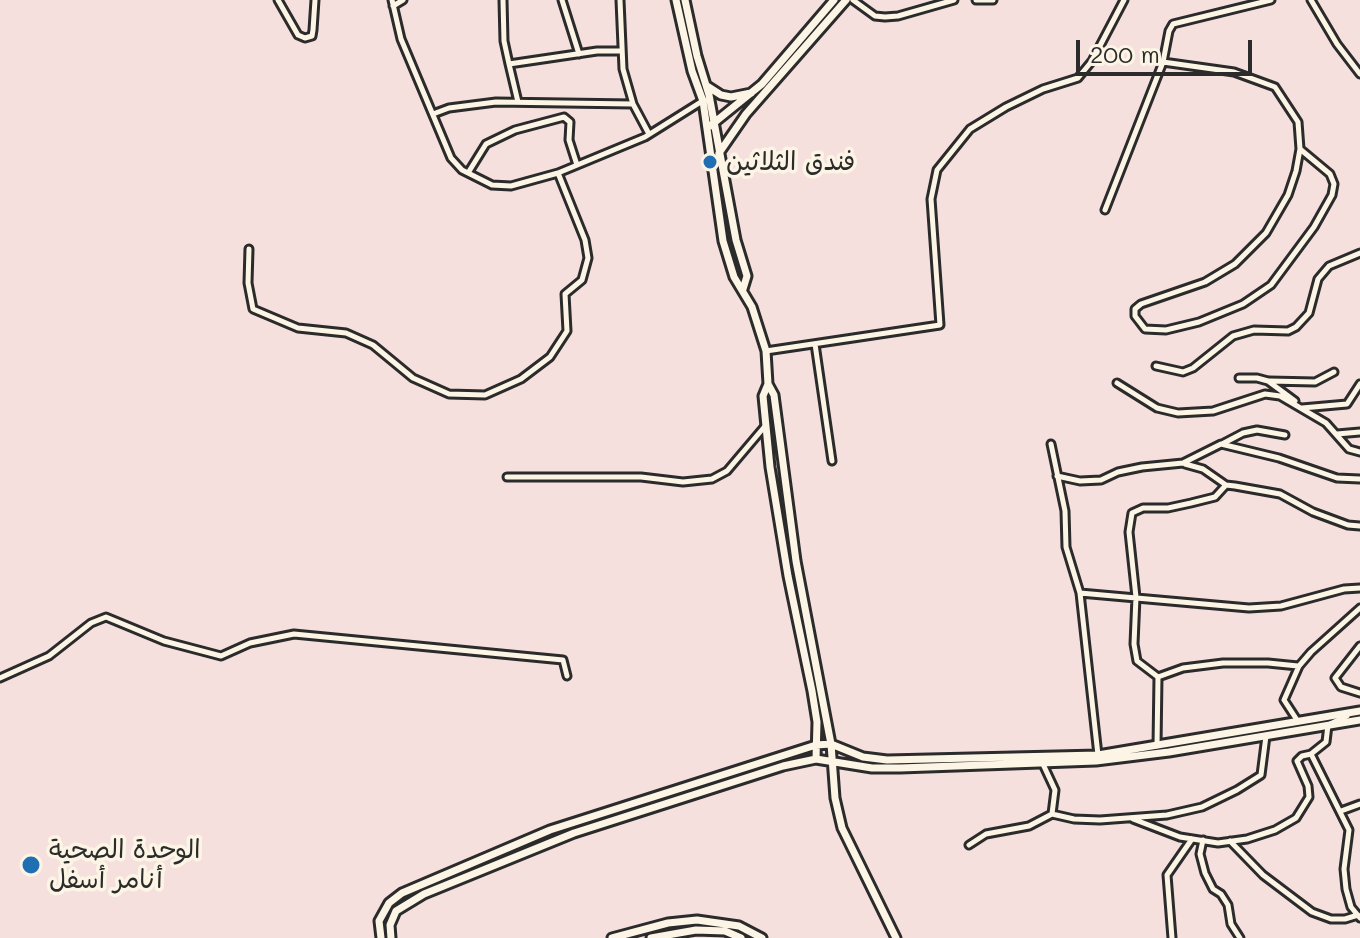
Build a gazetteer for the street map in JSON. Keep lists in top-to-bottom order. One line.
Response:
{"places":["فندق الثلاثين","الوحدة الصحية أنامر أسفل"],"scale_bar":"200 m"}
